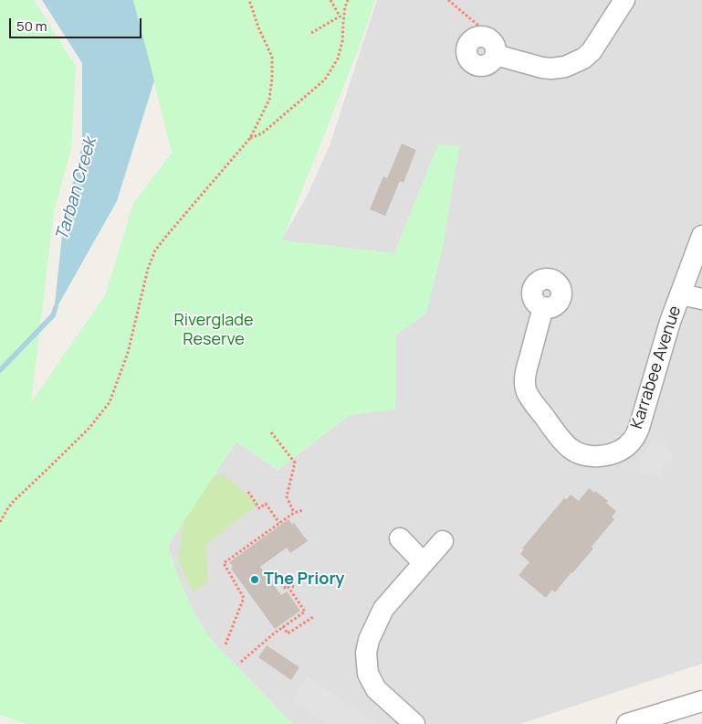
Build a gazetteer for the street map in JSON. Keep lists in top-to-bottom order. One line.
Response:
{"streets":{"street":["Karrabee Avenue"]},"water":["Tarban Creek"],"parks":["Riverglade Reserve"],"places":["The Priory"],"scale_bar":"50 m"}
